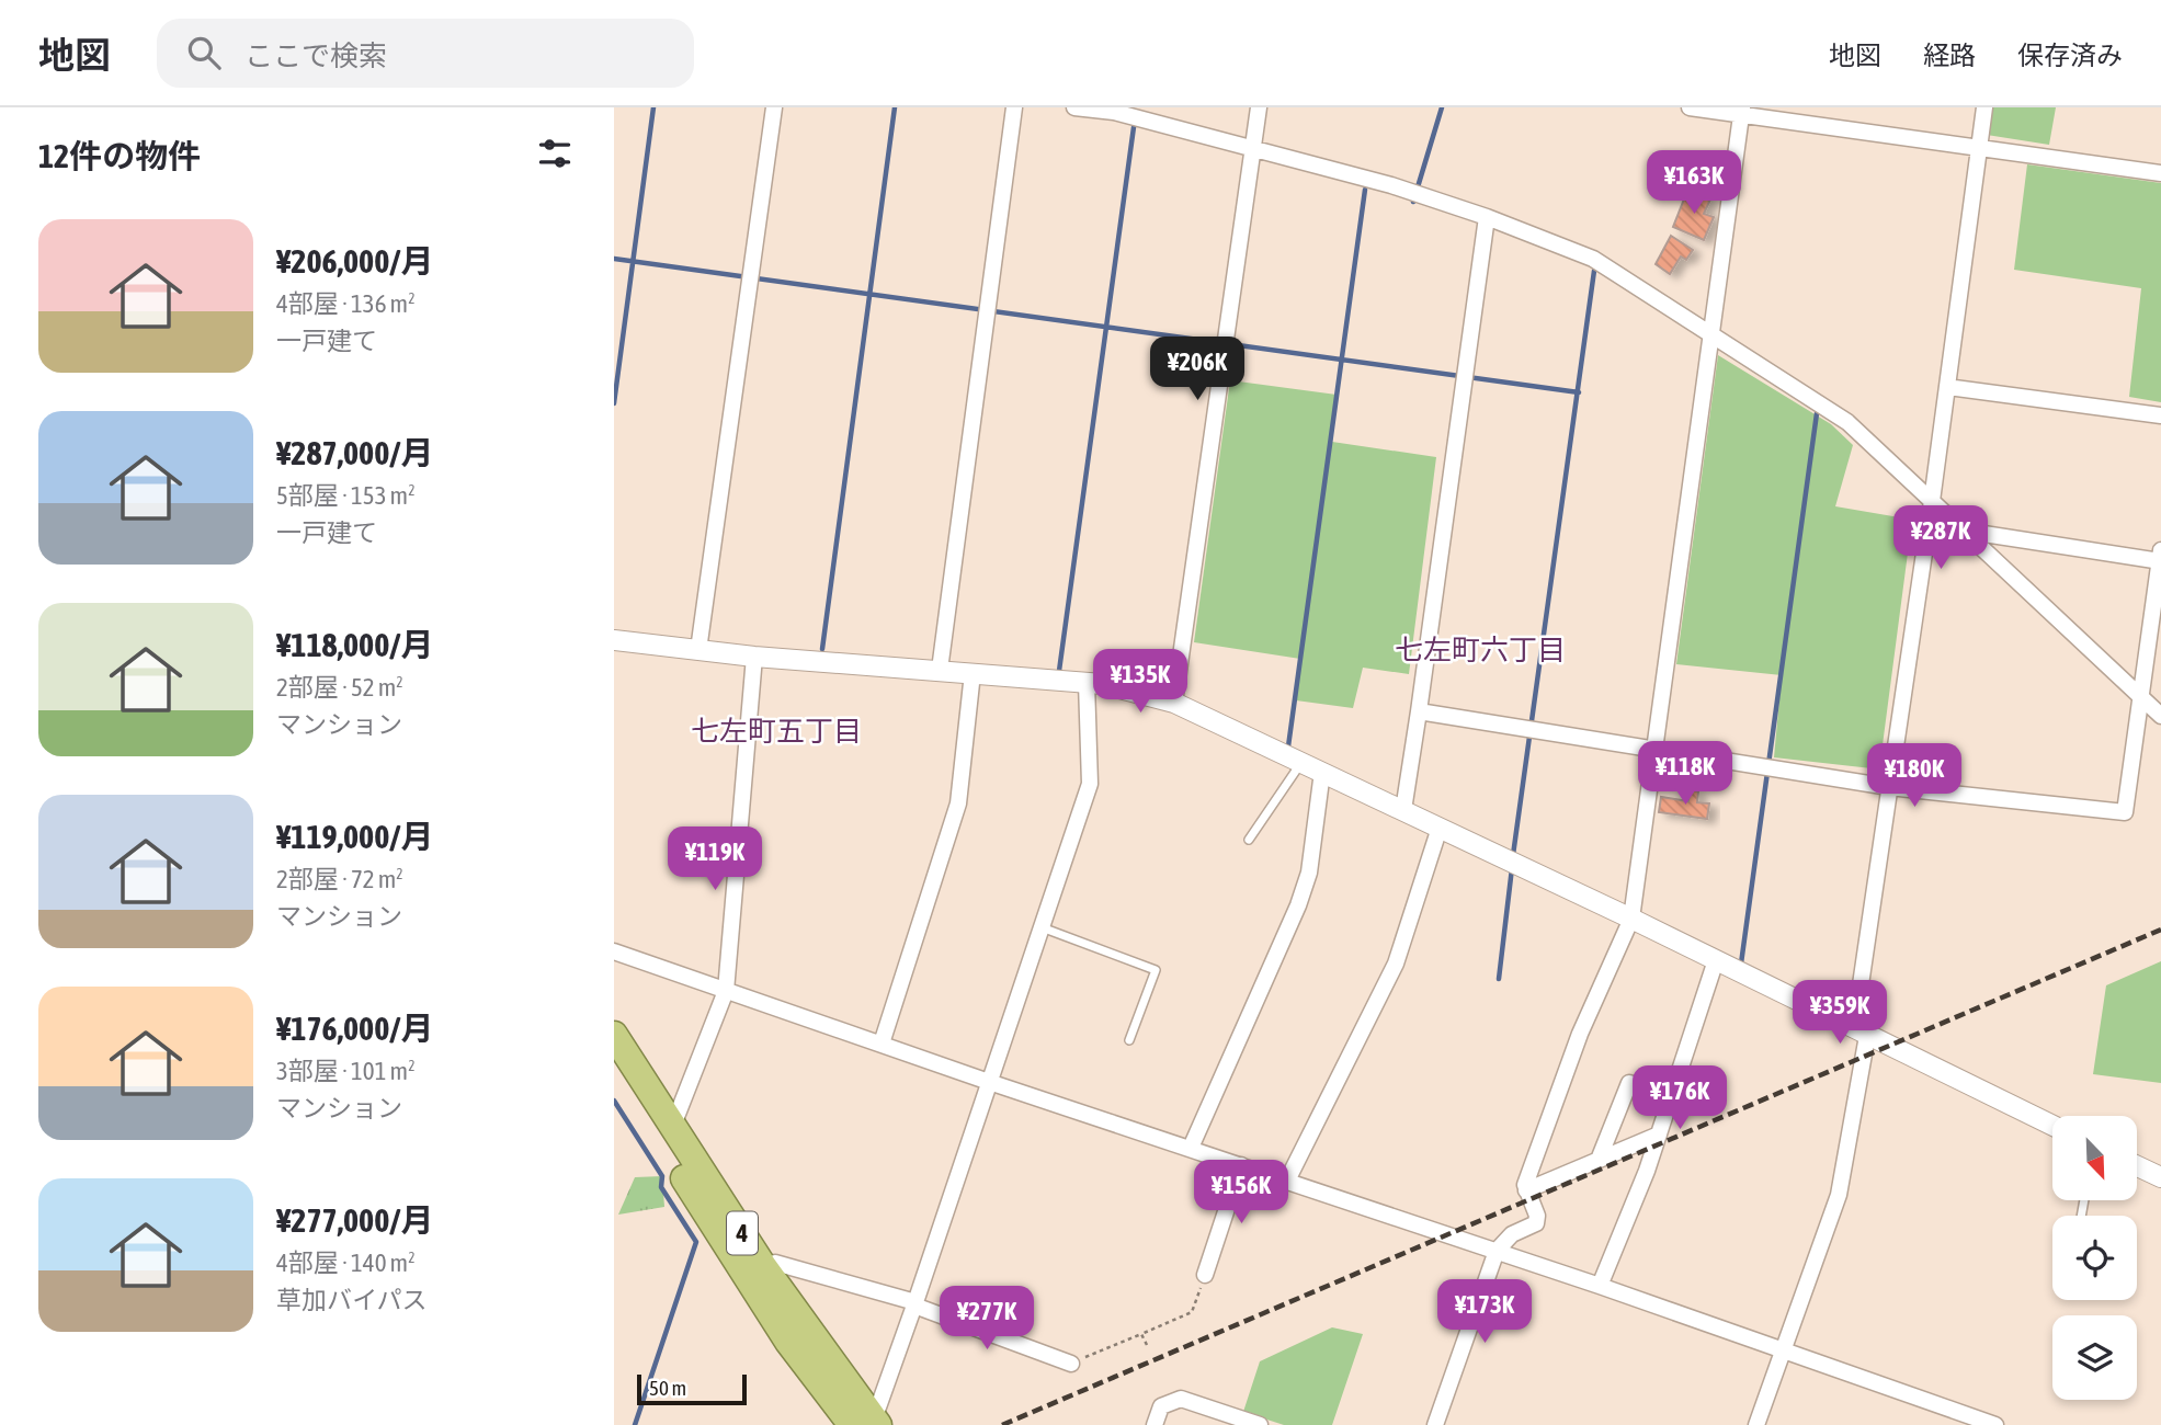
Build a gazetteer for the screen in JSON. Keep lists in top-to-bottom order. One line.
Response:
{"streets":{"highway":["4"]},"districts":["七左町六丁目","七左町五丁目"],"scale_bar":"50 m","north":"bottom right","page":{"header":"地図","search":"ここで検索","nav":["地図","経路","保存済み"],"heading":"12件の物件","price":["¥163K","¥206K","¥287K","¥135K","¥118K","¥180K","¥119K","¥359K","¥176K","¥156K","¥173K","¥277K"],"list":[{"name":"¥206,000/月","note":"4部屋 · 136 m² · 一戸建て"},{"name":"¥287,000/月","note":"5部屋 · 153 m² · 一戸建て"},{"name":"¥118,000/月","note":"2部屋 · 52 m² · マンション"},{"name":"¥119,000/月","note":"2部屋 · 72 m² · マンション"},{"name":"¥176,000/月","note":"3部屋 · 101 m² · マンション"},{"name":"¥277,000/月","note":"4部屋 · 140 m² · 草加バイパス"}],"scale":"50 m"}}
